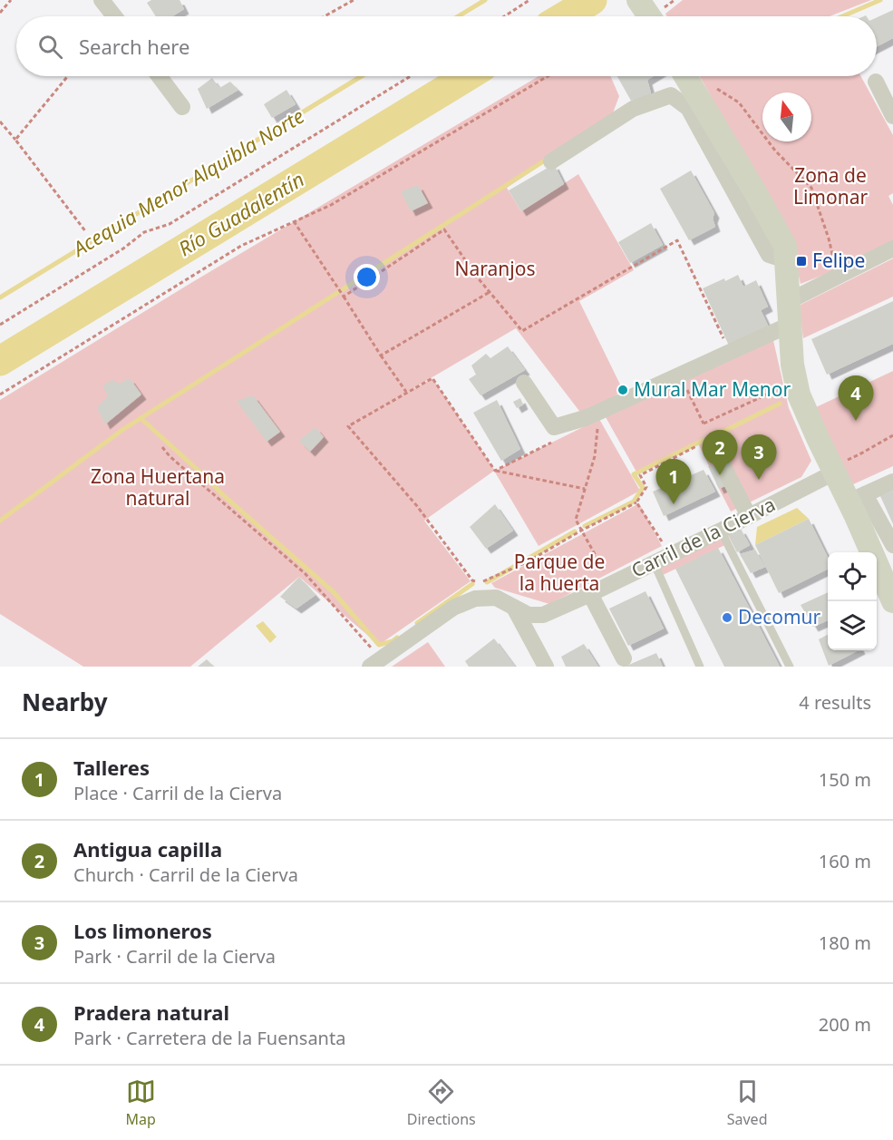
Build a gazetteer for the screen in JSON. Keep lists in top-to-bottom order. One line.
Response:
{"streets":{"street":["Carril de la Cierva"]},"water":["Acequia Menor Alquibla Norte","Río Guadalentín"],"parks":["Zona de Limonar","Naranjos","Zona Huertana natural","Parque de la huerta"],"places":{"transit":["Felipe"],"other":["Mural Mar Menor","Decomur"]},"north":"top","page":{"search":"Search here","pins":["4","2","3","1"],"heading":["Nearby","4 results"],"list":[{"mark":"1","name":"Talleres","note":"Place · Carril de la Cierva","value":"150 m"},{"mark":"2","name":"Antigua capilla","note":"Church · Carril de la Cierva","value":"160 m"},{"mark":"3","name":"Los limoneros","note":"Park · Carril de la Cierva","value":"180 m"},{"mark":"4","name":"Pradera natural","note":"Park · Carretera de la Fuensanta","value":"200 m"}],"nav":["Map","Directions","Saved"]}}
